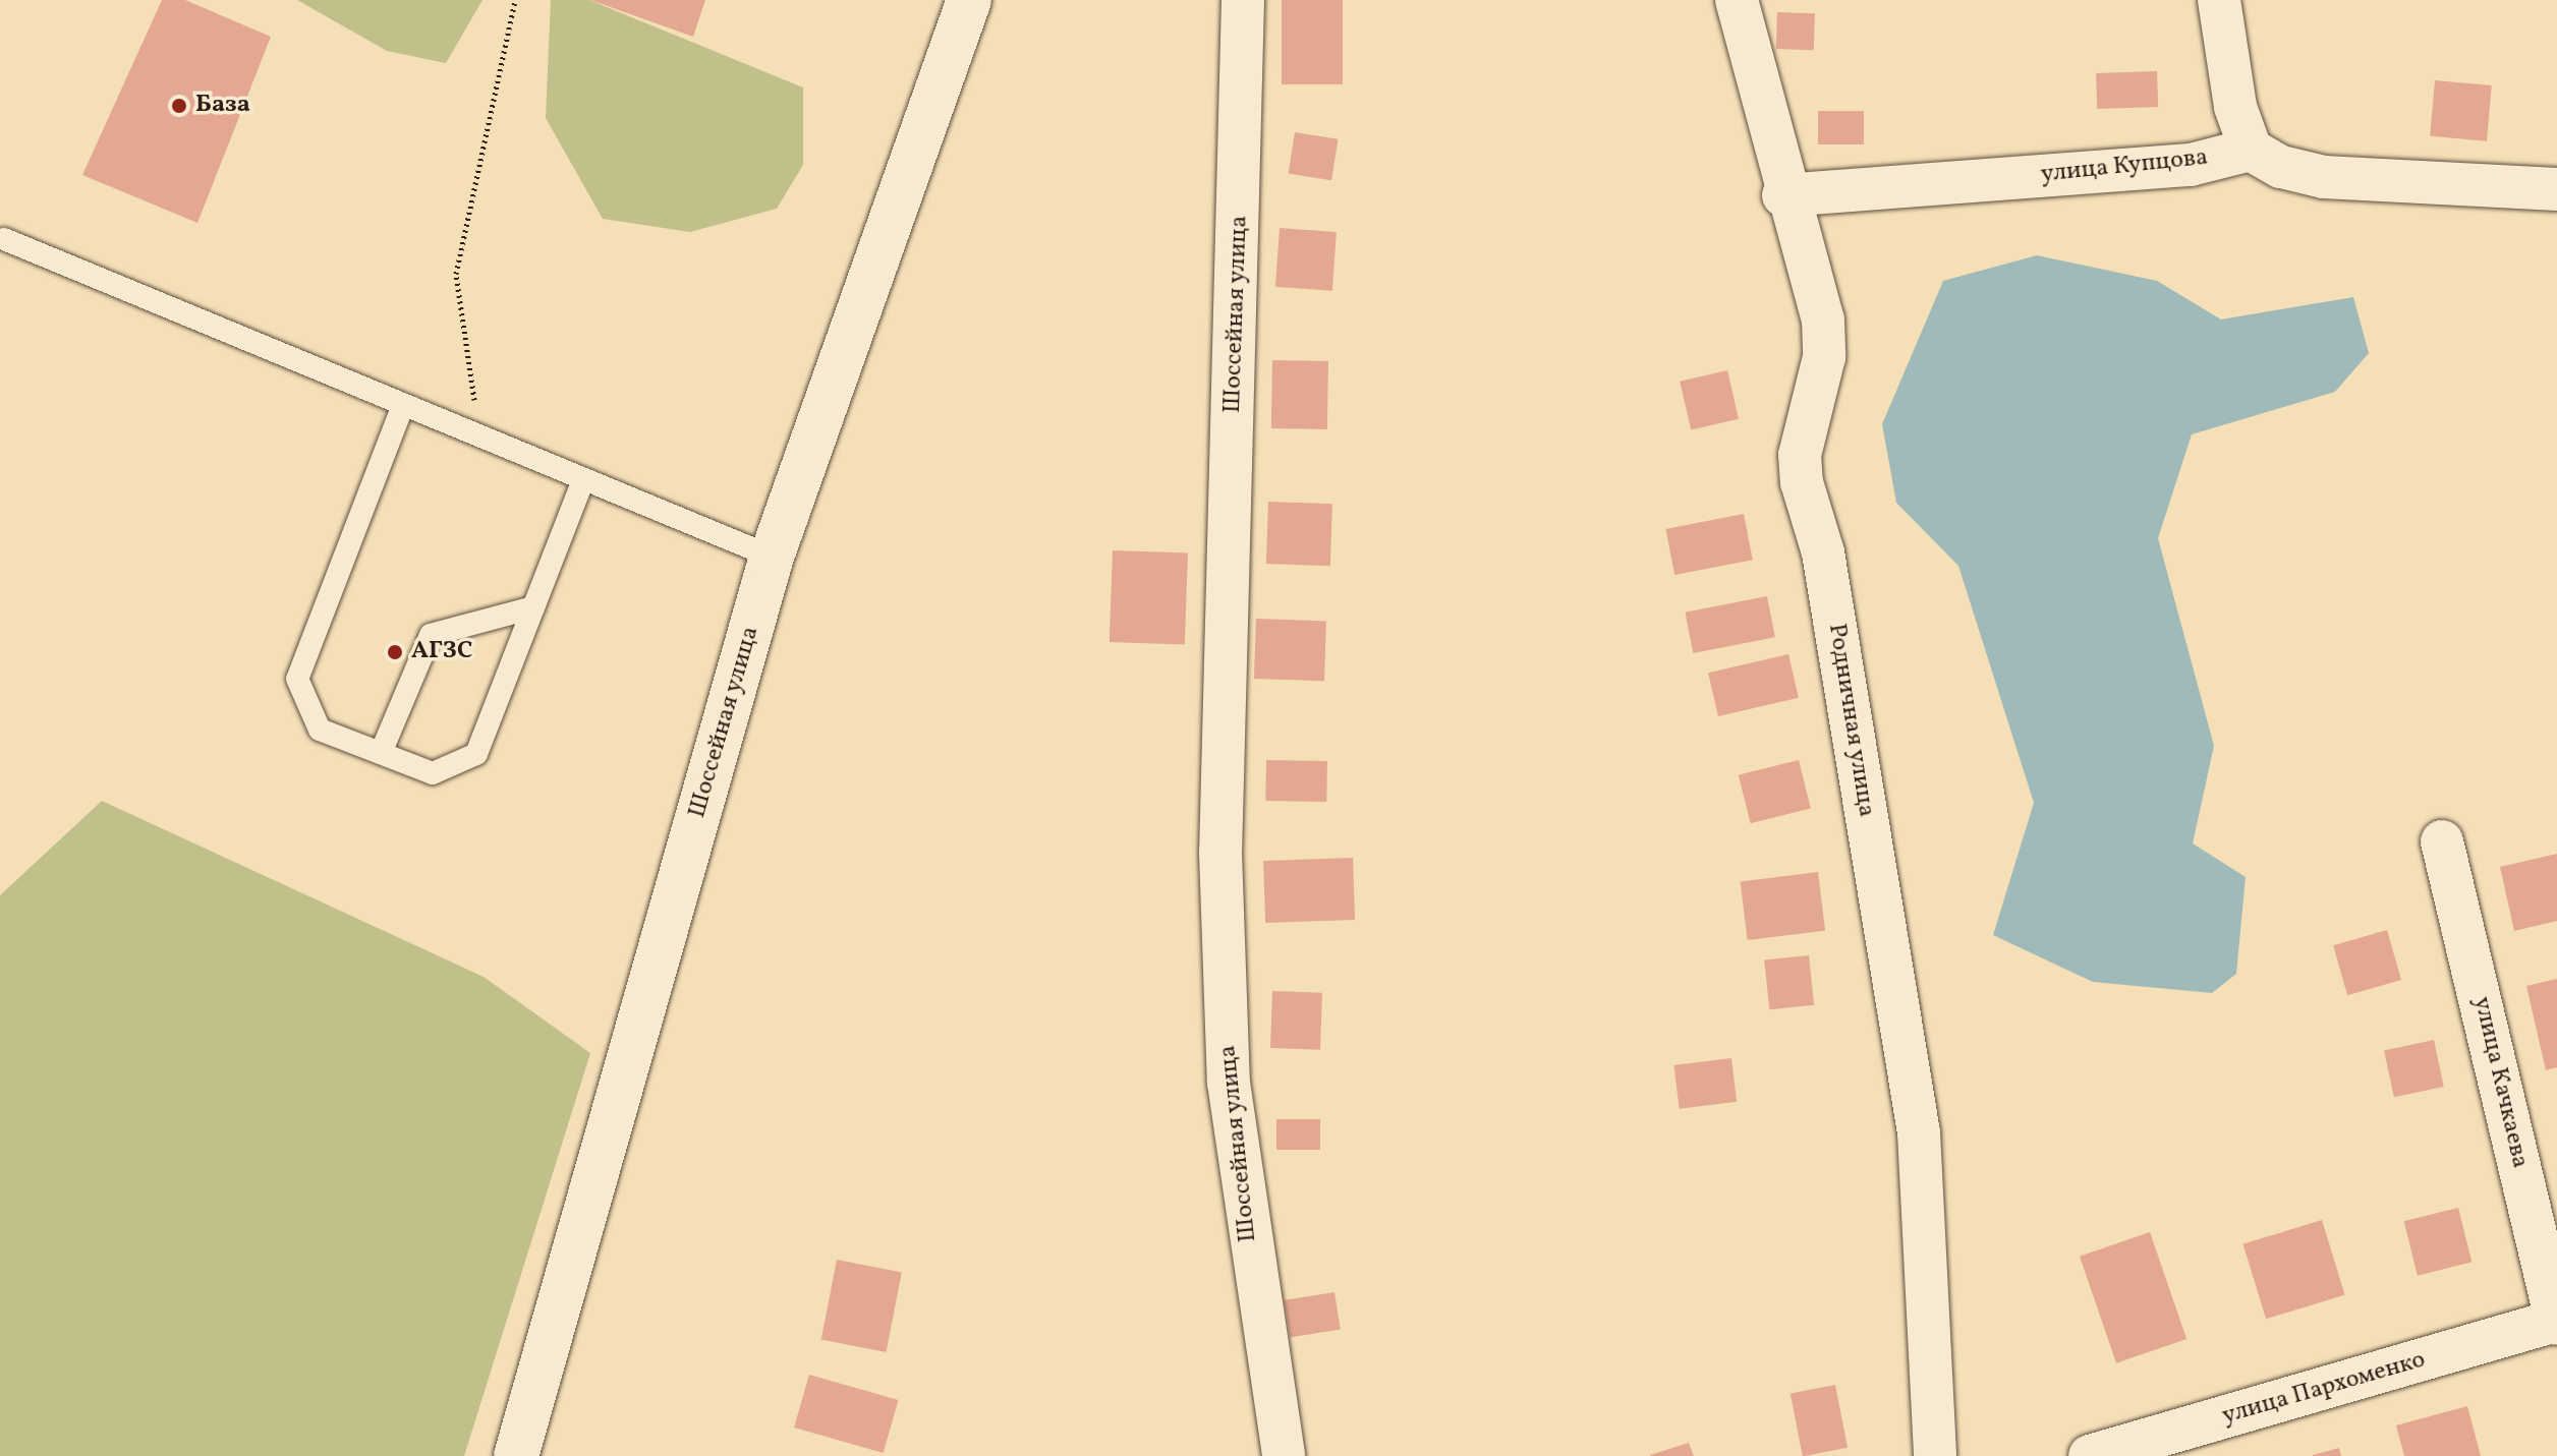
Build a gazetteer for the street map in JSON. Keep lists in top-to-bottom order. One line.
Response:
{"streets":{"street":["улица Купцова","Шоссейная улица","Родничная улица","улица Качкаева","улица Пархоменко"]},"crossings":[["улица Купцова","Родничная улица"],["улица Качкаева","улица Пархоменко"]],"places":["База","АГЗС"]}
